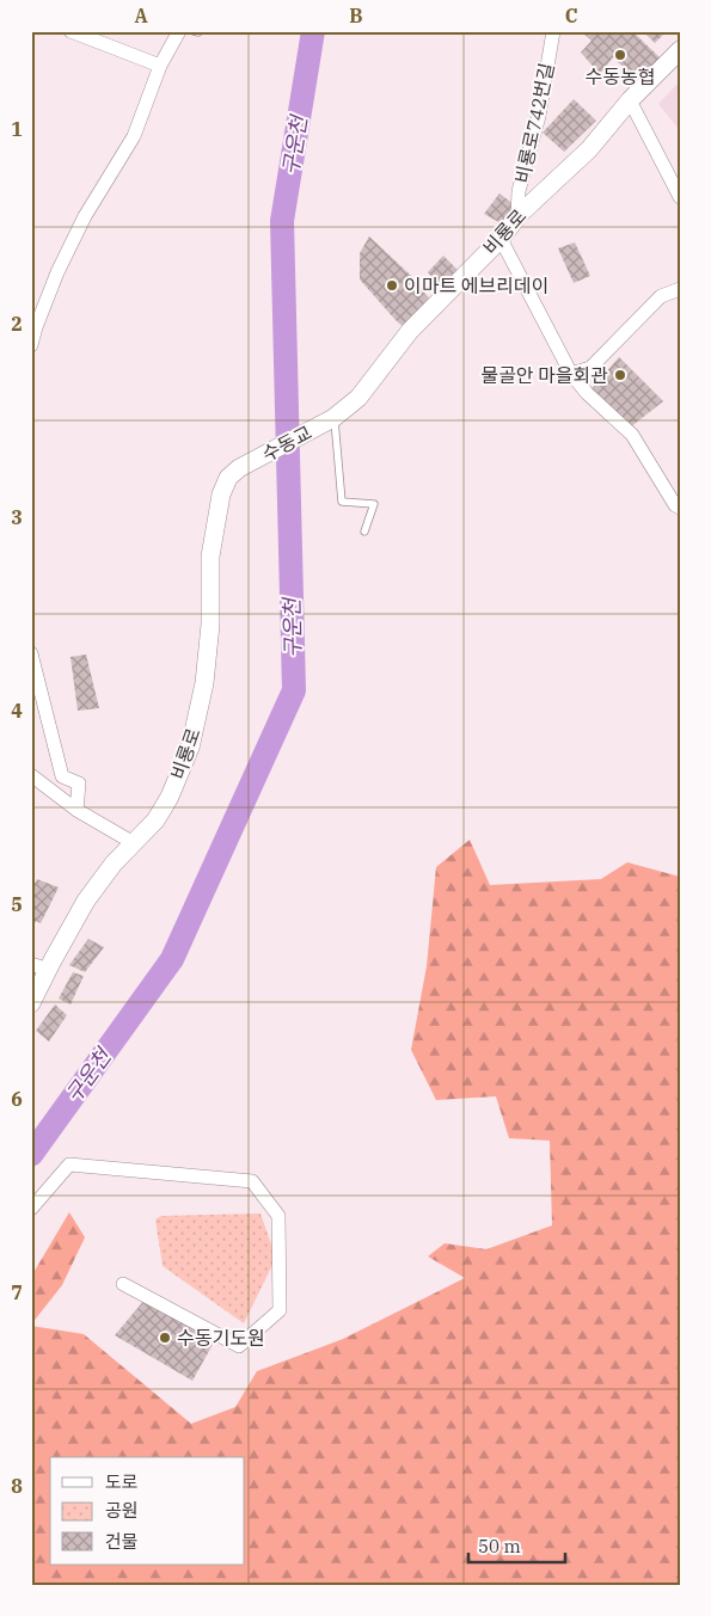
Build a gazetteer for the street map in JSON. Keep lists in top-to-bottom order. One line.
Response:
{"streets":{"main road":["비룡로","수동교"],"street":["비룡로742번길"]},"crossings":[["비룡로742번길","비룡로"],["비룡로","수동교"]],"water":["구운천"],"places":["수동농협","이마트 에브리데이","물골안 마을회관","수동기도원"],"legend":["도로","공원","건물"],"scale_bar":"50 m","grid":{"columns":["A","B","C"],"rows":["1","2","3","4","5","6","7","8"]}}
